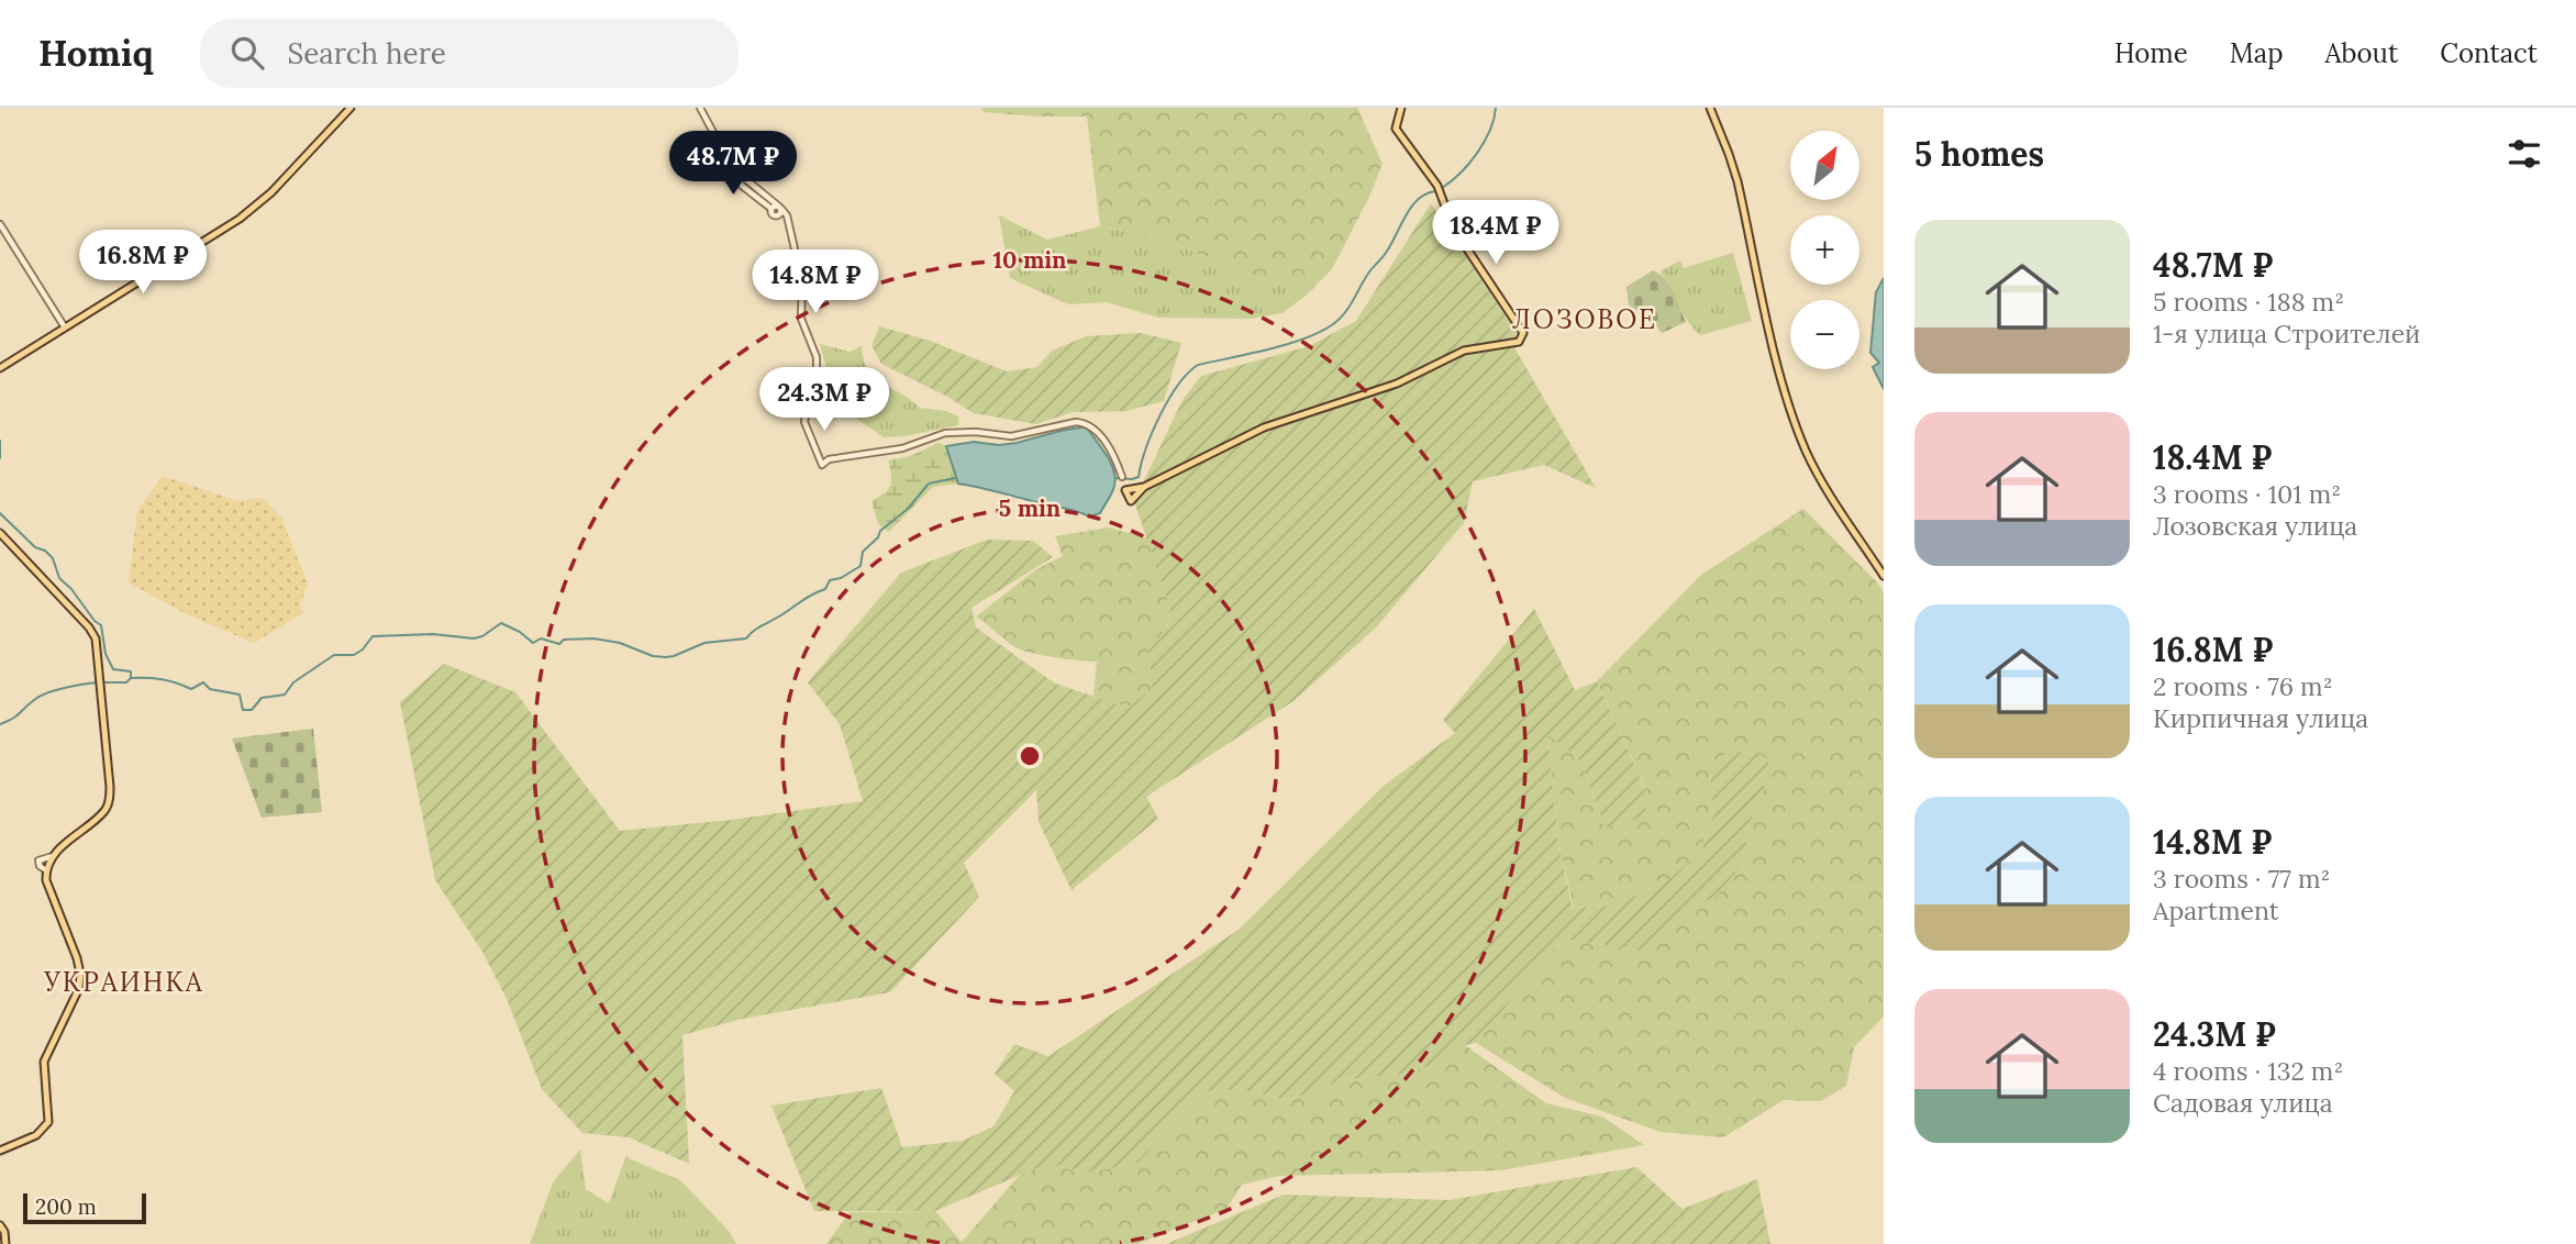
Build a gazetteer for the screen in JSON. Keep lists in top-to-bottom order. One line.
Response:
{"districts":["ЛОЗОВОЕ","УКРАИНКА"],"scale_bar":"200 m","north":"top right","page":{"header":"Homiq","search":"Search here","nav":["Home","Map","About","Contact"],"heading":"5 homes","map_buttons":["+","−"],"price":["48.7M ₽","18.4M ₽","16.8M ₽","14.8M ₽","24.3M ₽"],"list":[{"name":"48.7M ₽","note":"5 rooms · 188 m² · 1-я улица Строителей"},{"name":"18.4M ₽","note":"3 rooms · 101 m² · Лозовская улица"},{"name":"16.8M ₽","note":"2 rooms · 76 m² · Кирпичная улица"},{"name":"14.8M ₽","note":"3 rooms · 77 m² · Apartment"},{"name":"24.3M ₽","note":"4 rooms · 132 m² · Садовая улица"}],"scale":"200 m"},"rings":["10 min","5 min"]}
